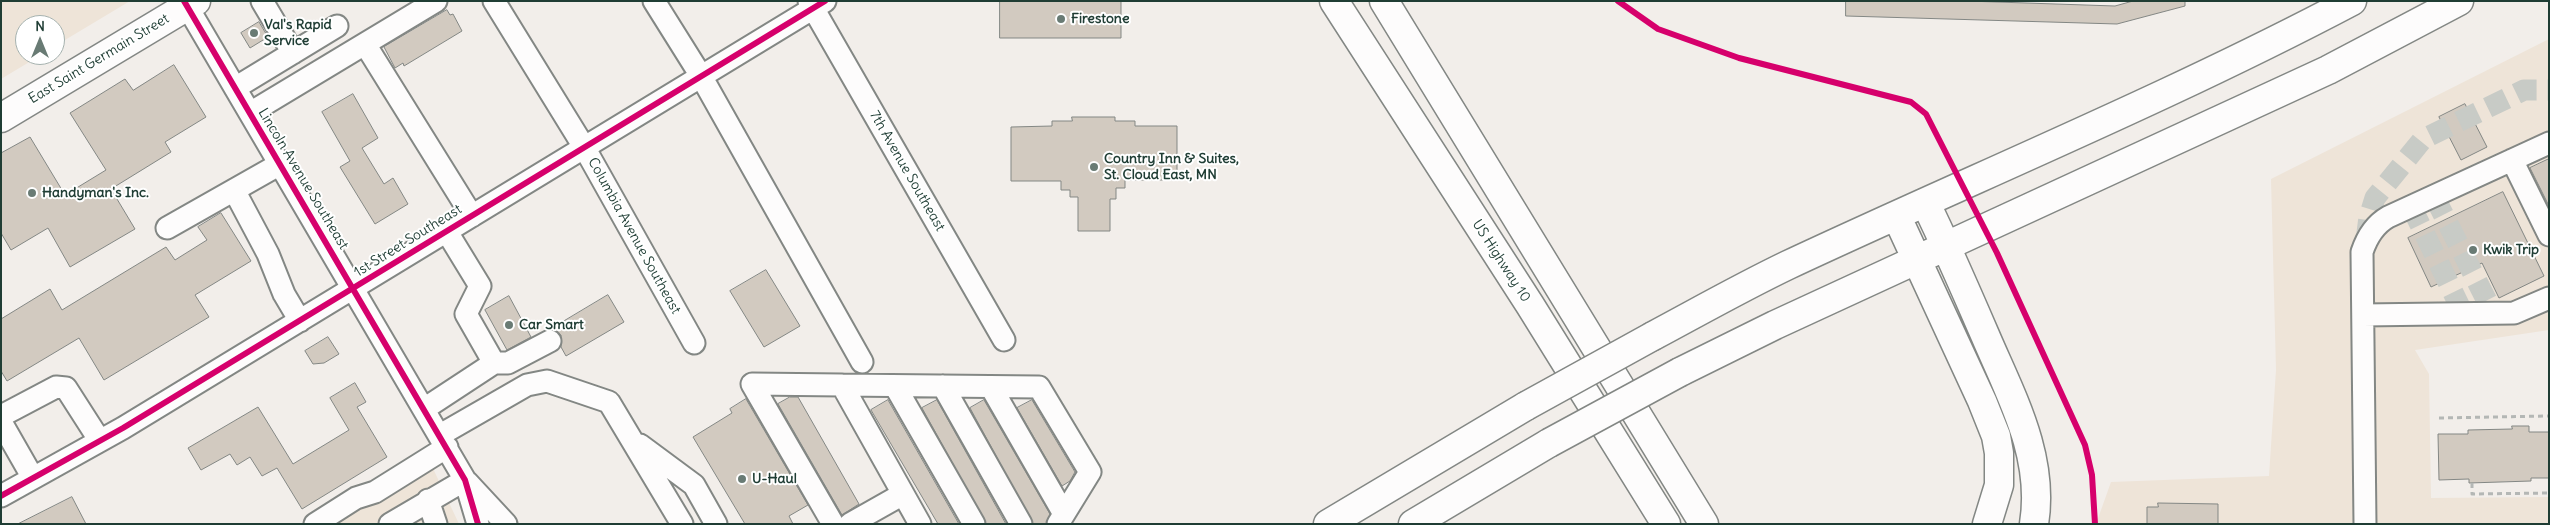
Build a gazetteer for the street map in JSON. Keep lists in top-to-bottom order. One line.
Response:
{"streets":{"main road":["East Saint Germain Street","US Highway 10"],"street":["7th Avenue Southeast","Lincoln Avenue Southeast","Columbia Avenue Southeast","1st Street Southeast"]},"crossings":[["East Saint Germain Street","Lincoln Avenue Southeast"],["7th Avenue Southeast","1st Street Southeast"],["Lincoln Avenue Southeast","1st Street Southeast"],["Columbia Avenue Southeast","1st Street Southeast"]],"places":["Firestone","Val's Rapid Service","Country Inn & Suites, St. Cloud East, MN","Handyman's Inc.","Kwik Trip","Car Smart","U-Haul"],"north":"top"}
